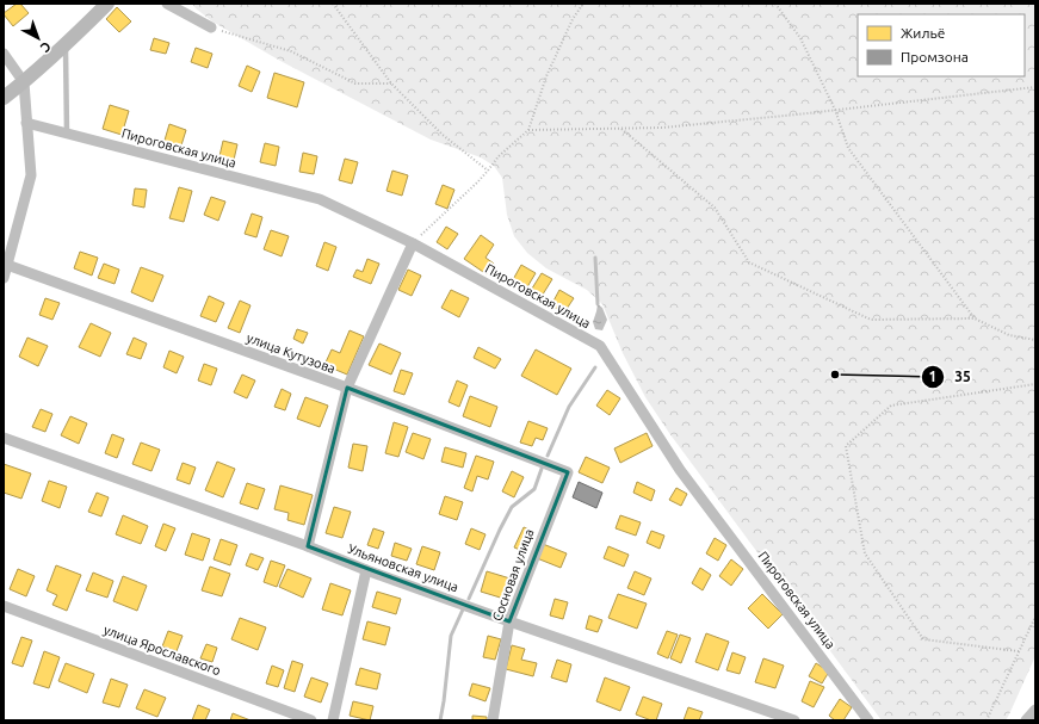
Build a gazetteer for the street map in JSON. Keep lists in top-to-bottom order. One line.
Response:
{"streets":{"street":["Пироговская улица","улица Кутузова","Ульяновская улица","Сосновая улица","улица Ярославского"]},"crossings":[["улица Кутузова","Сосновая улица"],["Ульяновская улица","Сосновая улица"]],"places":["35"],"legend":["Жильё","Промзона"],"north":"bottom right"}
